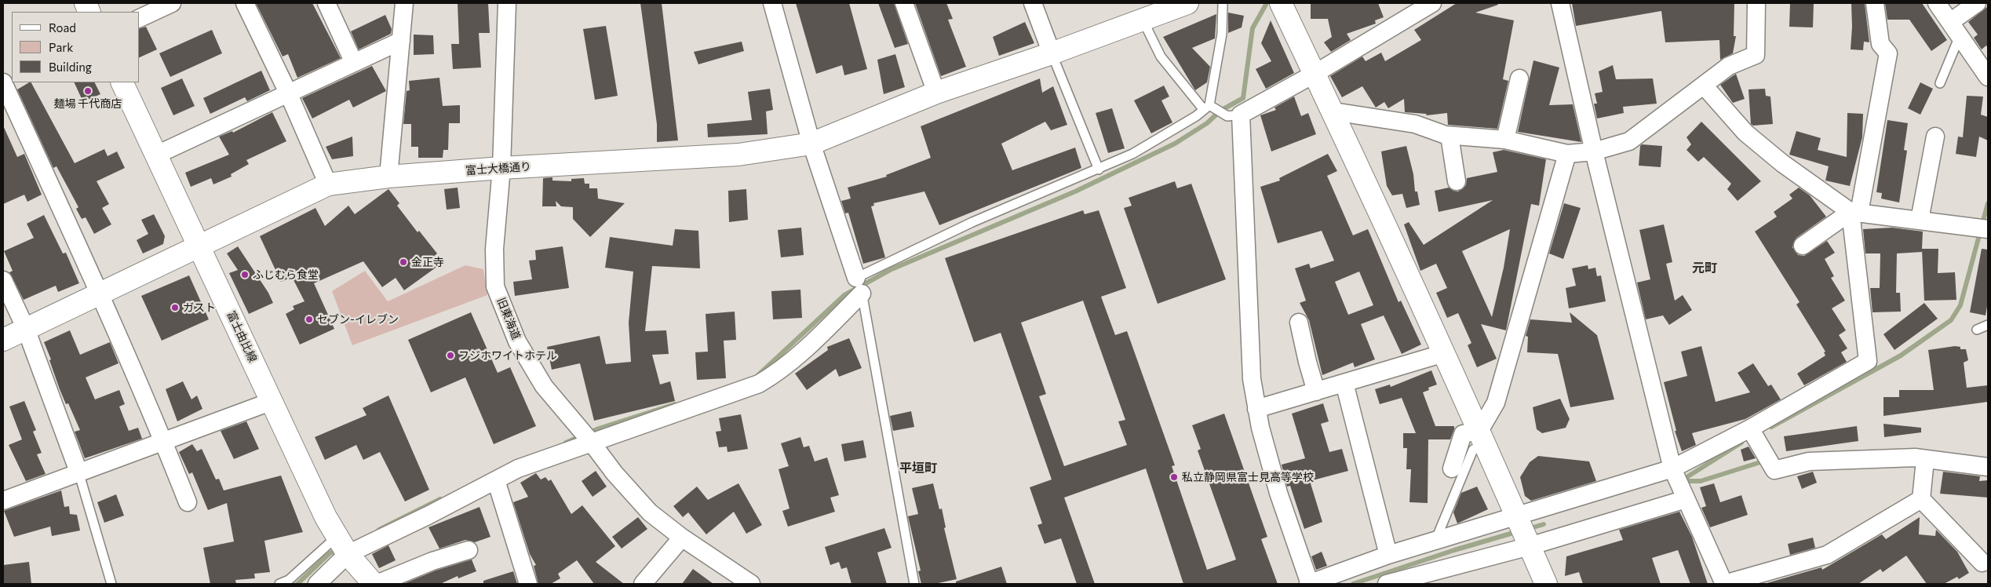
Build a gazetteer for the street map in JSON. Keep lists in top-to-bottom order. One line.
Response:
{"streets":{"street":["富士大橋通り","旧東海道","富士由比線"]},"crossings":[["富士大橋通り","旧東海道"],["富士大橋通り","富士由比線"]],"districts":["元町","平垣町"],"places":["麺場 千代商店","金正寺","ふじむら食堂","ガスト","セブン-イレブン","フジホワイトホテル","私立静岡県富士見高等学校"],"legend":["Road","Park","Building"]}
